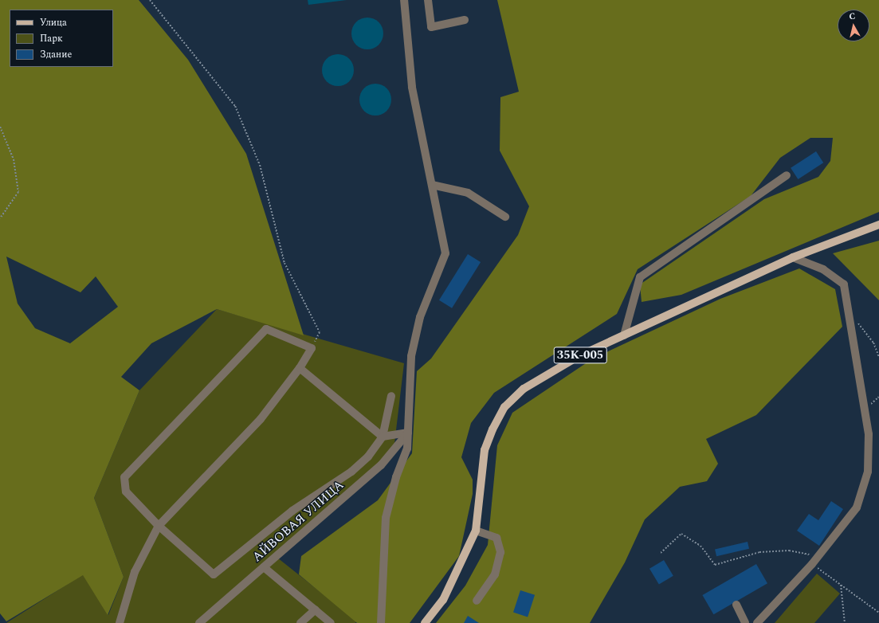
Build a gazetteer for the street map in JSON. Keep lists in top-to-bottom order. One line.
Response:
{"streets":{"main road":["35К-005"],"street":["АЙВОВАЯ УЛИЦА"]},"legend":["Улица","Парк","Здание"],"north":"top"}
